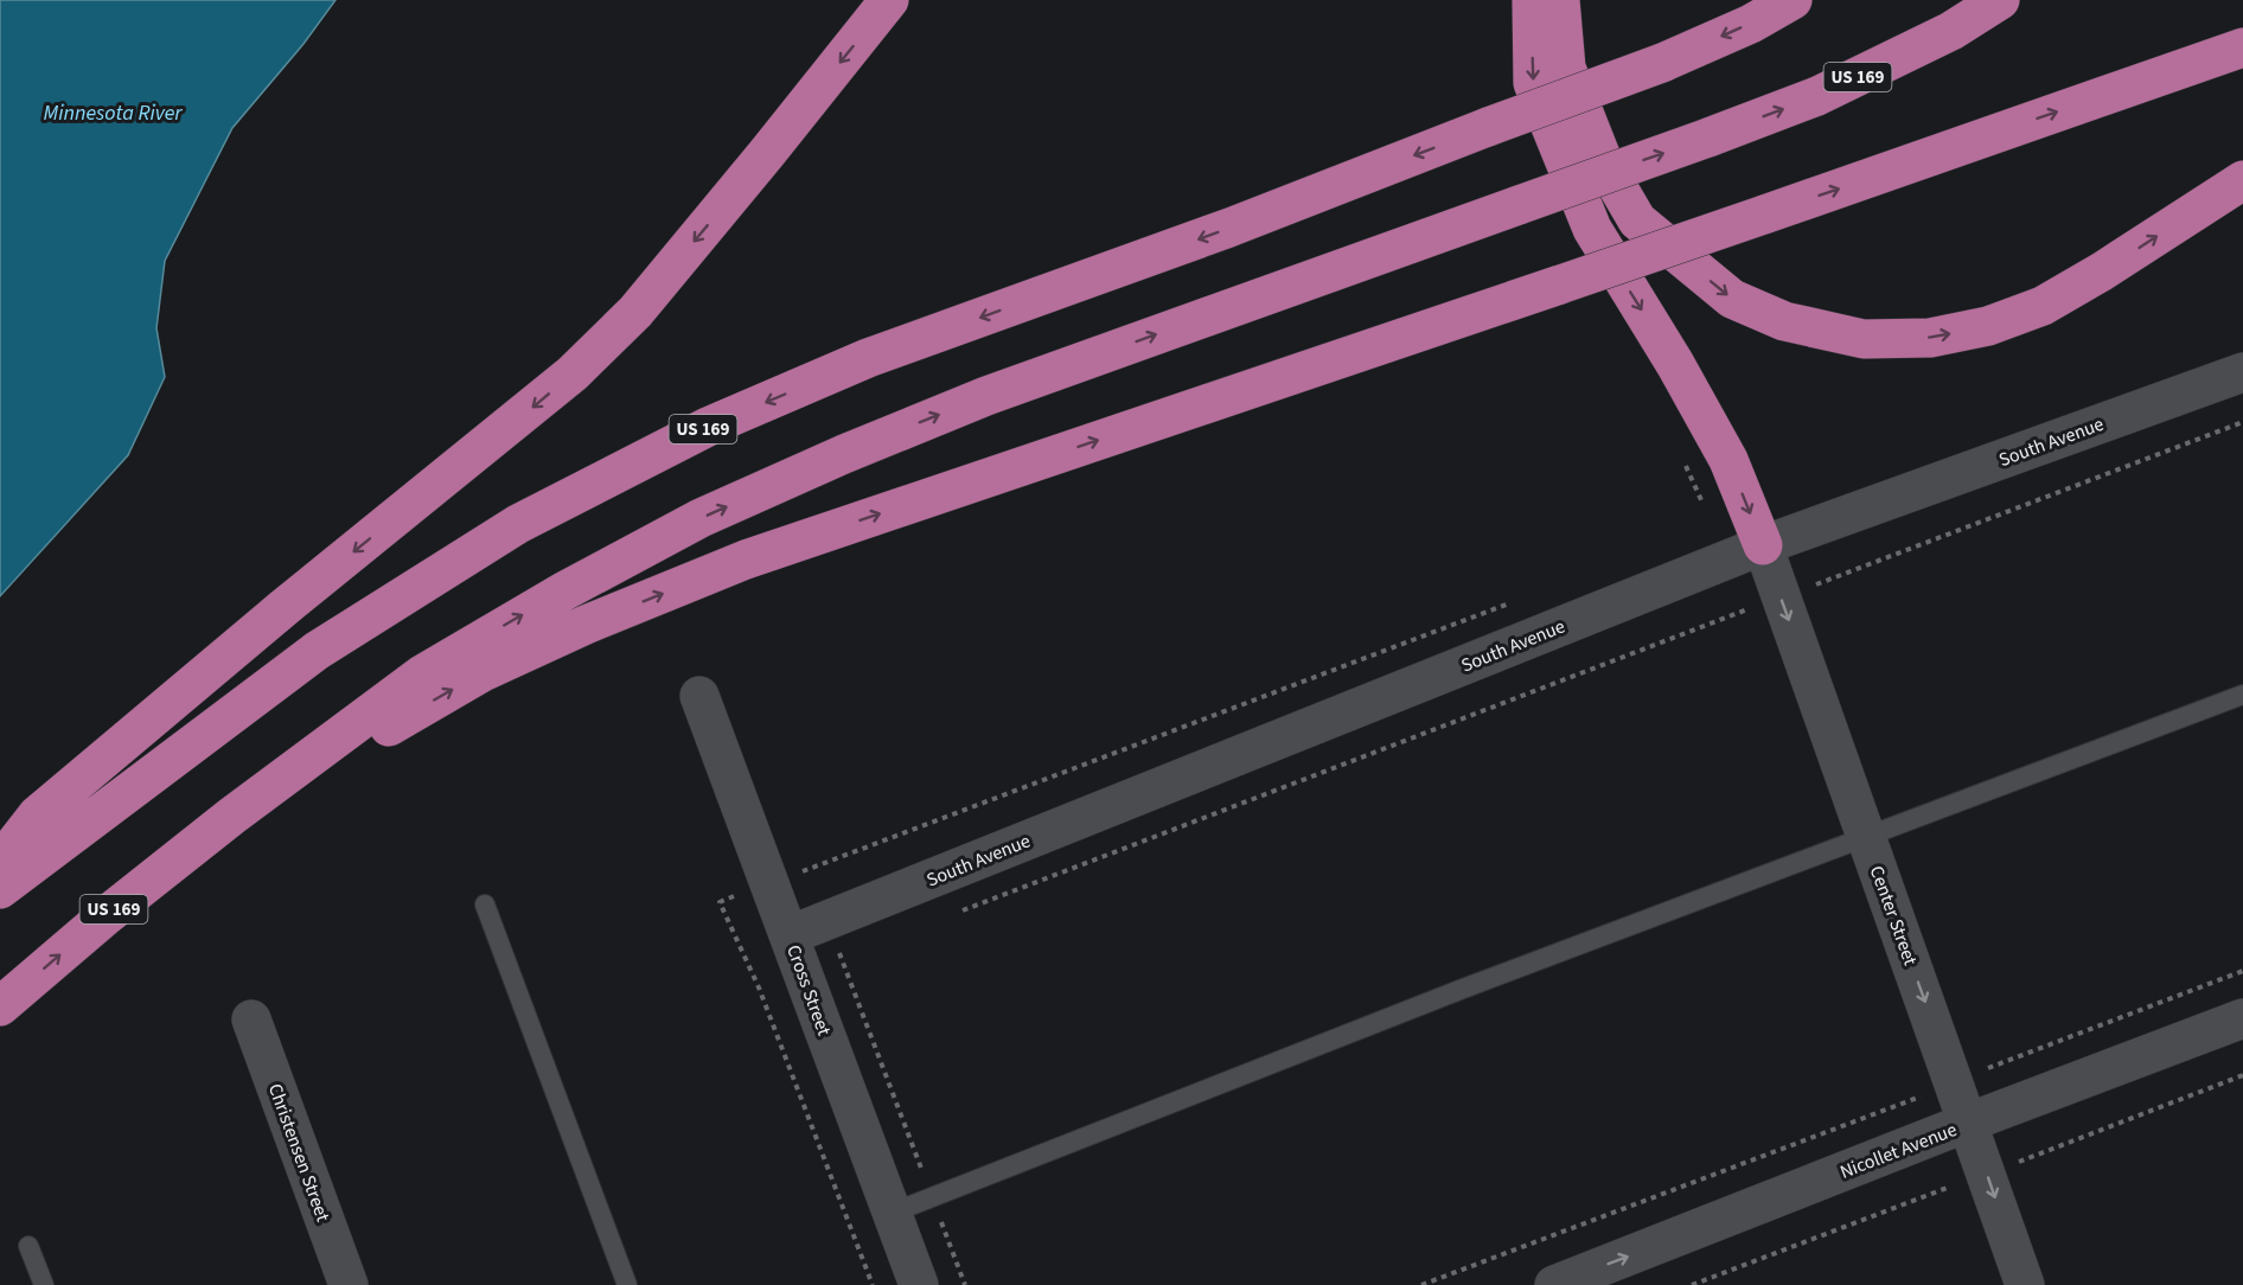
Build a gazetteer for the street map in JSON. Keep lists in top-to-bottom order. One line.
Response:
{"streets":{"highway":["US 169"],"street":["South Avenue","Center Street","Cross Street","Nicollet Avenue","Christensen Street"]},"crossings":[["South Avenue","Center Street"],["South Avenue","Cross Street"],["Center Street","Nicollet Avenue"]],"one_way":["Center Street","Nicollet Avenue"],"water":["Minnesota River"]}
